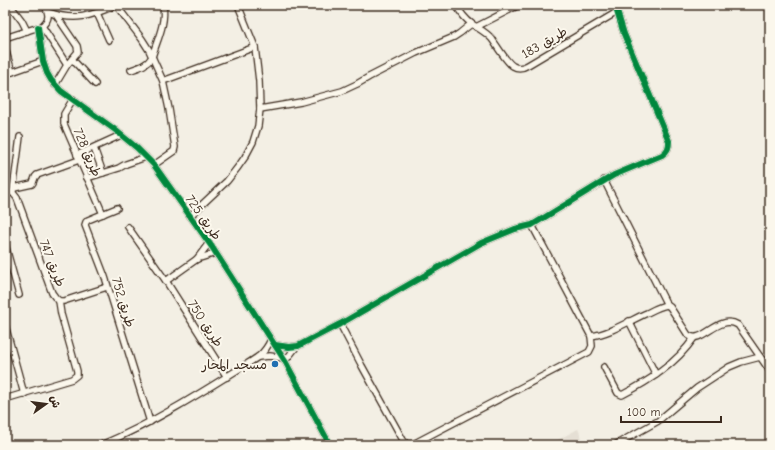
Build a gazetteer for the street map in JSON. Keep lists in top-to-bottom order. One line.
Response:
{"streets":{"street":["طريق 183","طريق 728","طريق 725","طريق 747","طريق 752","طريق 750"]},"crossings":[["طريق 728","طريق 725"],["طريق 728","طريق 752"],["طريق 747","طريق 752"]],"places":["مسجد المحار"],"scale_bar":"100 m","north":"right"}
